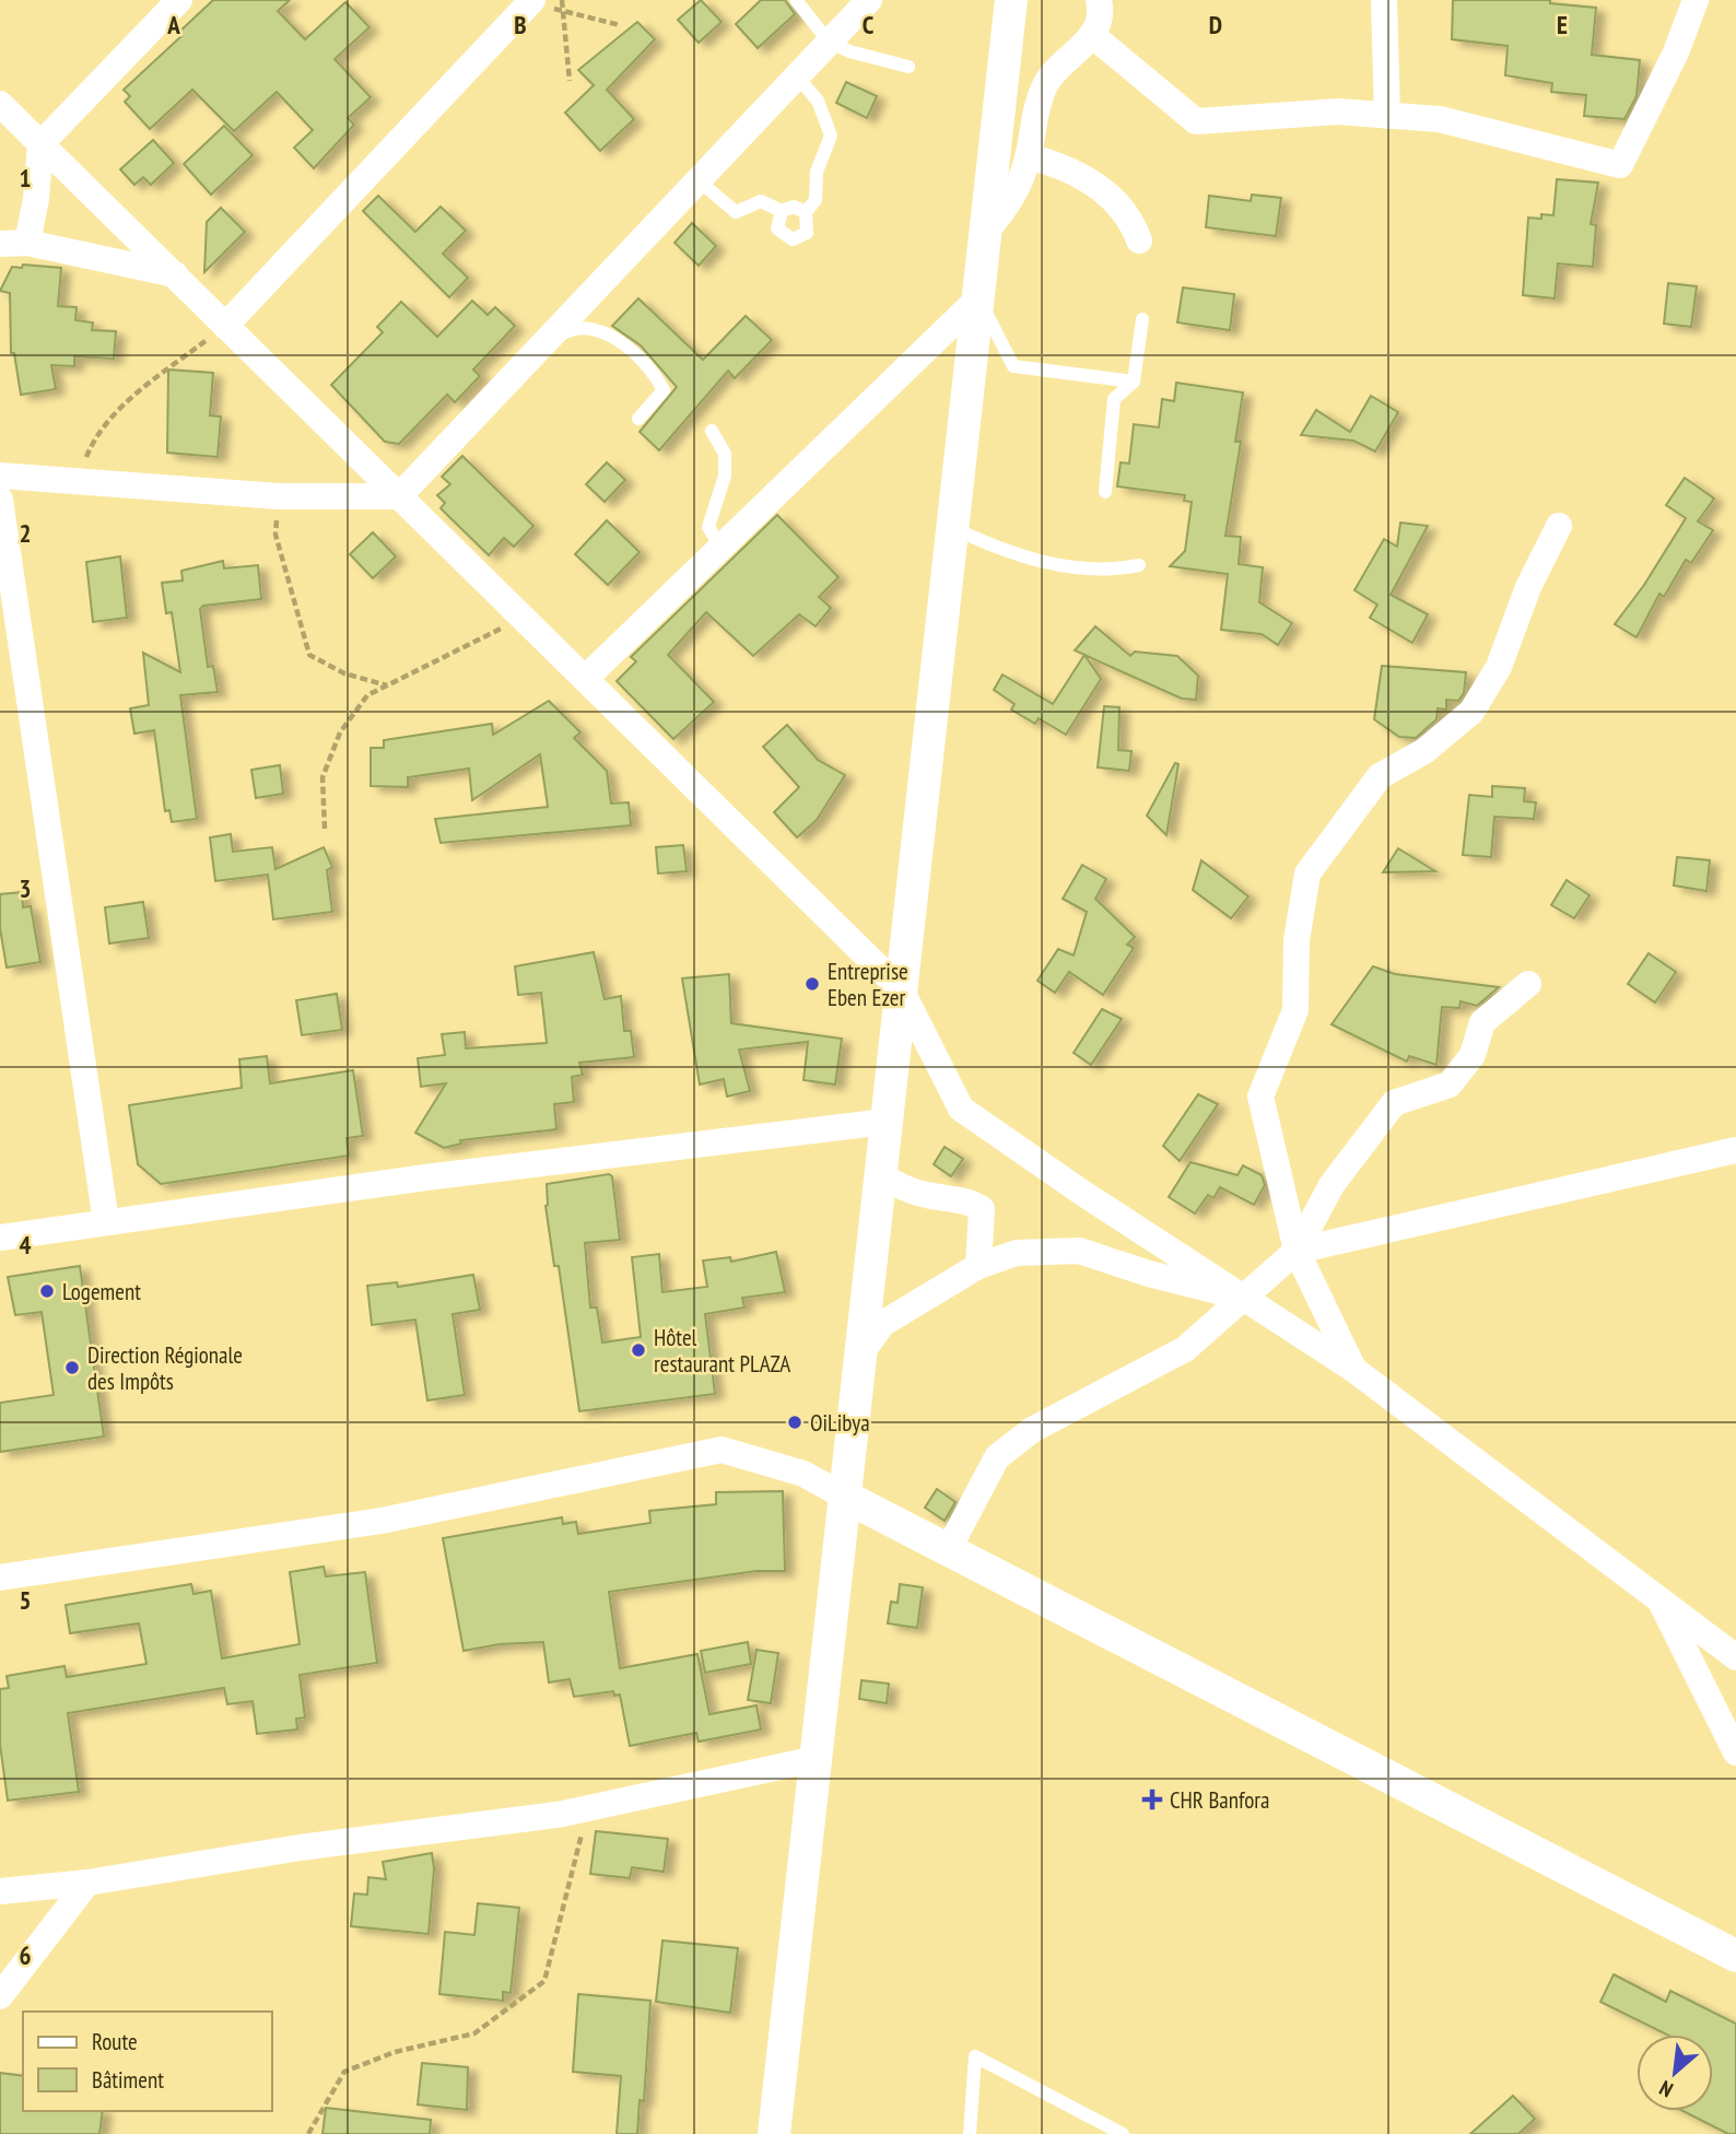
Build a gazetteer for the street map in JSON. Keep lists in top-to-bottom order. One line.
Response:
{"places":{"other":["Entreprise Eben Ezer","Logement","Hôtel restaurant PLAZA","Direction Régionale des Impôts","OiLibya"],"health":["CHR Banfora"]},"legend":["Route","Bâtiment"],"north":"bottom left","grid":{"columns":["A","B","C","D","E"],"rows":["1","2","3","4","5","6"]}}
